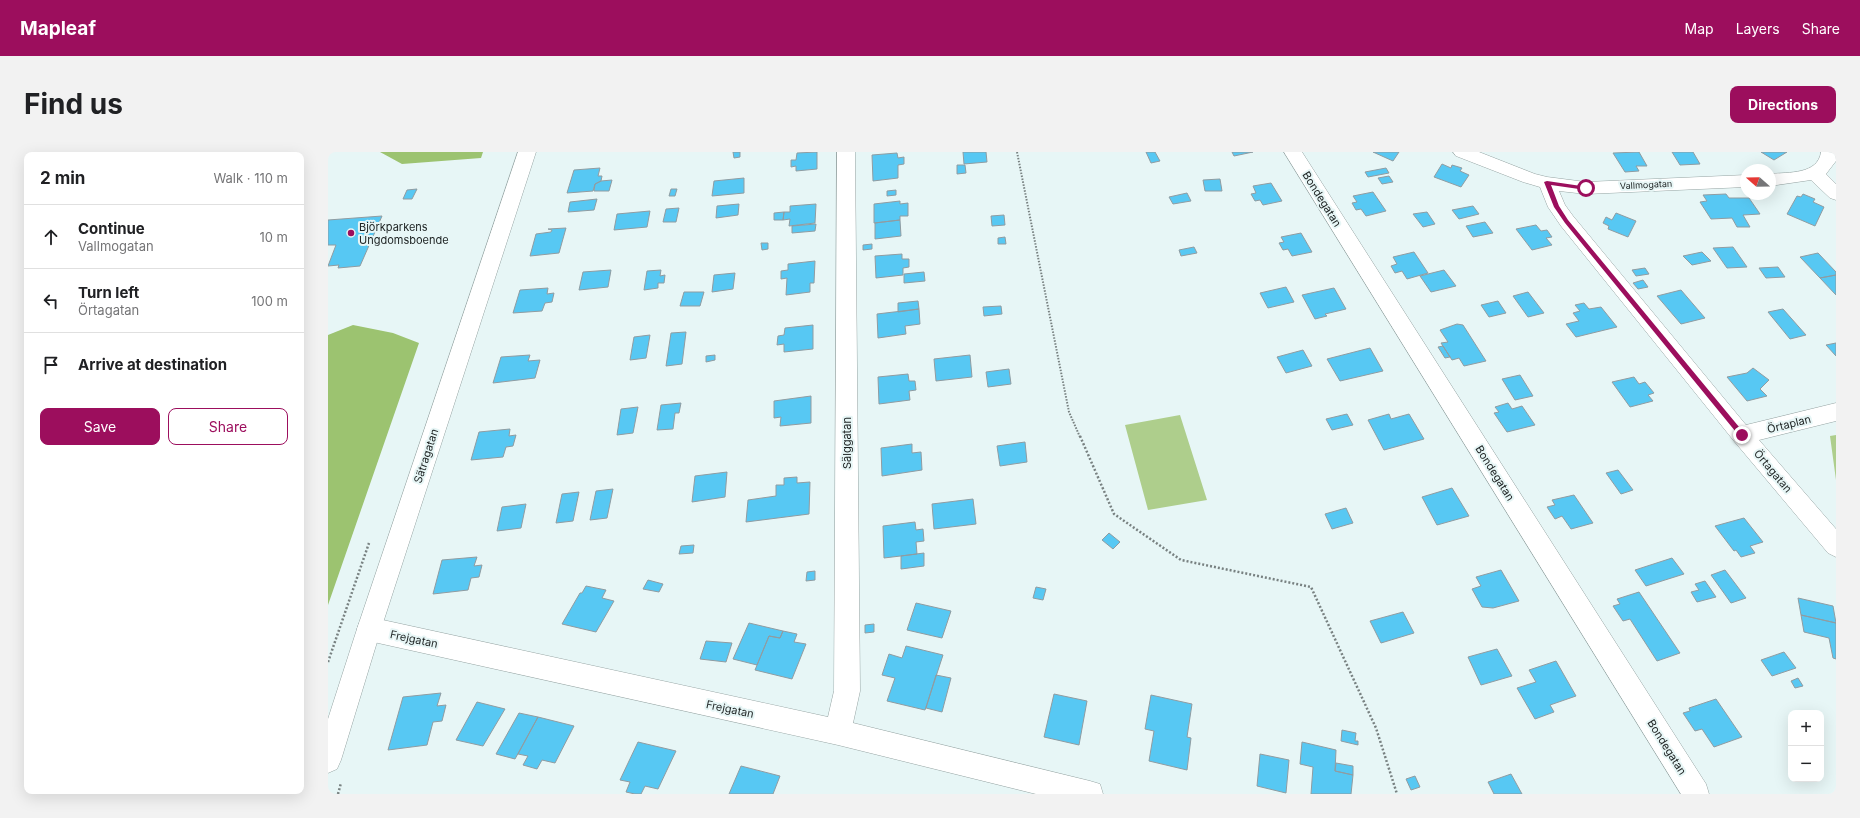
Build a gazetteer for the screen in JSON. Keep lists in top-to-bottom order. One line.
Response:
{"streets":{"street":["Vallmogatan","Bondegatan","Örtaplan","Sälggatan","Sätragatan","Örtagatan","Frejgatan"]},"crossings":[["Vallmogatan","Örtagatan"],["Örtaplan","Örtagatan"],["Sälggatan","Frejgatan"],["Sätragatan","Frejgatan"]],"places":["Björkparkens Ungdomsboende"],"north":"left","page":{"header":"Mapleaf","nav":["Map","Layers","Share"],"buttons":["Directions",["Save","Share"]],"title":"Find us","heading":["2 min","Walk · 110 m"],"list":[["Continue","Vallmogatan","10 m"],["Turn left","Örtagatan","100 m"],"Arrive at destination"],"map_buttons":["+","−"]}}
